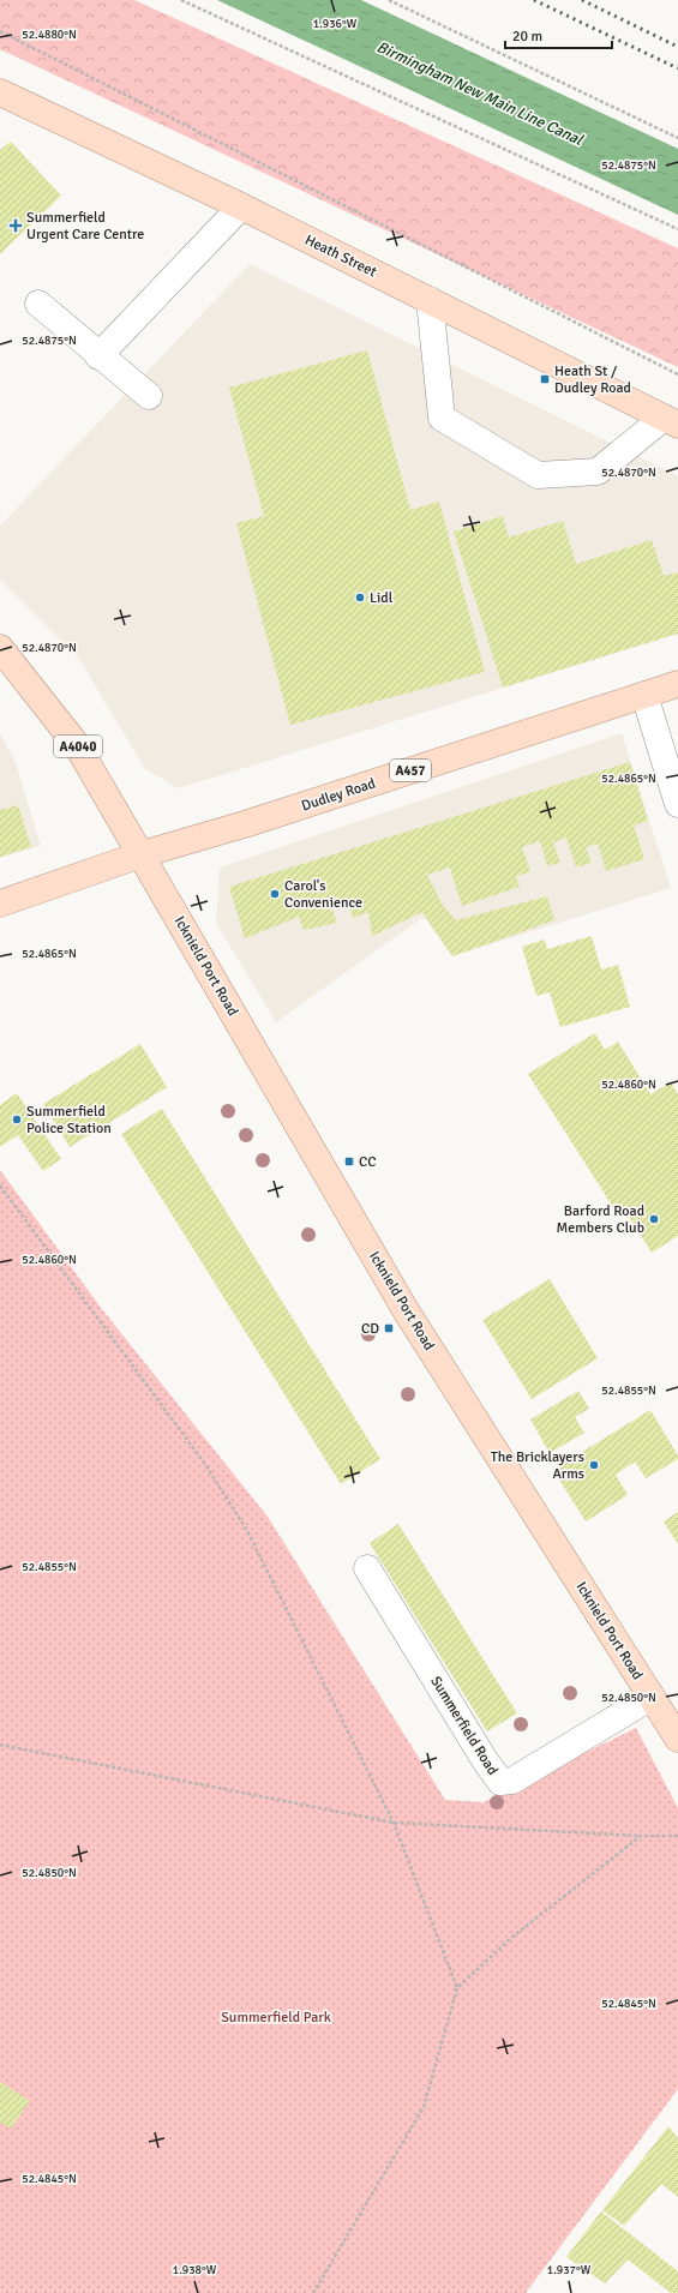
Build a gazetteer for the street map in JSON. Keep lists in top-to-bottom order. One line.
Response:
{"streets":{"main road":["Heath Street","A4040","A457","Dudley Road","Icknield Port Road"],"street":["Summerfield Road"]},"crossings":[["A4040","Dudley Road"],["A4040","Icknield Port Road"],["Dudley Road","Icknield Port Road"],["Icknield Port Road","Summerfield Road"]],"water":["Birmingham New Main Line Canal"],"parks":["Summerfield Park"],"places":{"health":["Summerfield Urgent Care Centre"],"transit":["Heath St / Dudley Road","CC","CD"],"other":["Lidl","Carol's Convenience","Summerfield Police Station","Barford Road Members Club","The Bricklayers Arms"]},"scale_bar":"20 m","coordinates":["1.936°W","52.4880°N","52.4875°N","52.4870°N","52.4865°N","52.4860°N","52.4855°N","52.4850°N","52.4845°N","1.938°W","1.937°W"]}
